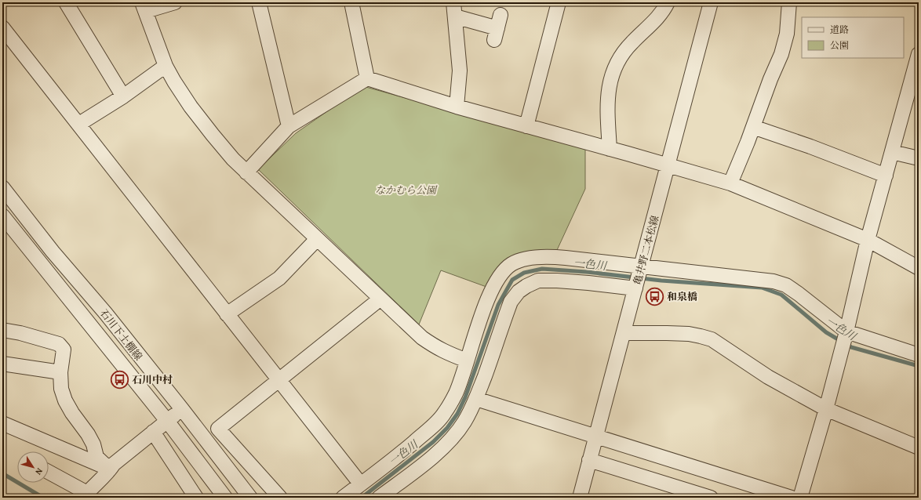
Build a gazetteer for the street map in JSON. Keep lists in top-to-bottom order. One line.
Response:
{"streets":{"street":["亀井野二本松線","石川下土棚線"]},"water":["一色川"],"parks":["なかむら公園"],"places":{"bus stop":["和泉橋","石川中村"]},"legend":["道路","公園"],"north":"bottom right"}
